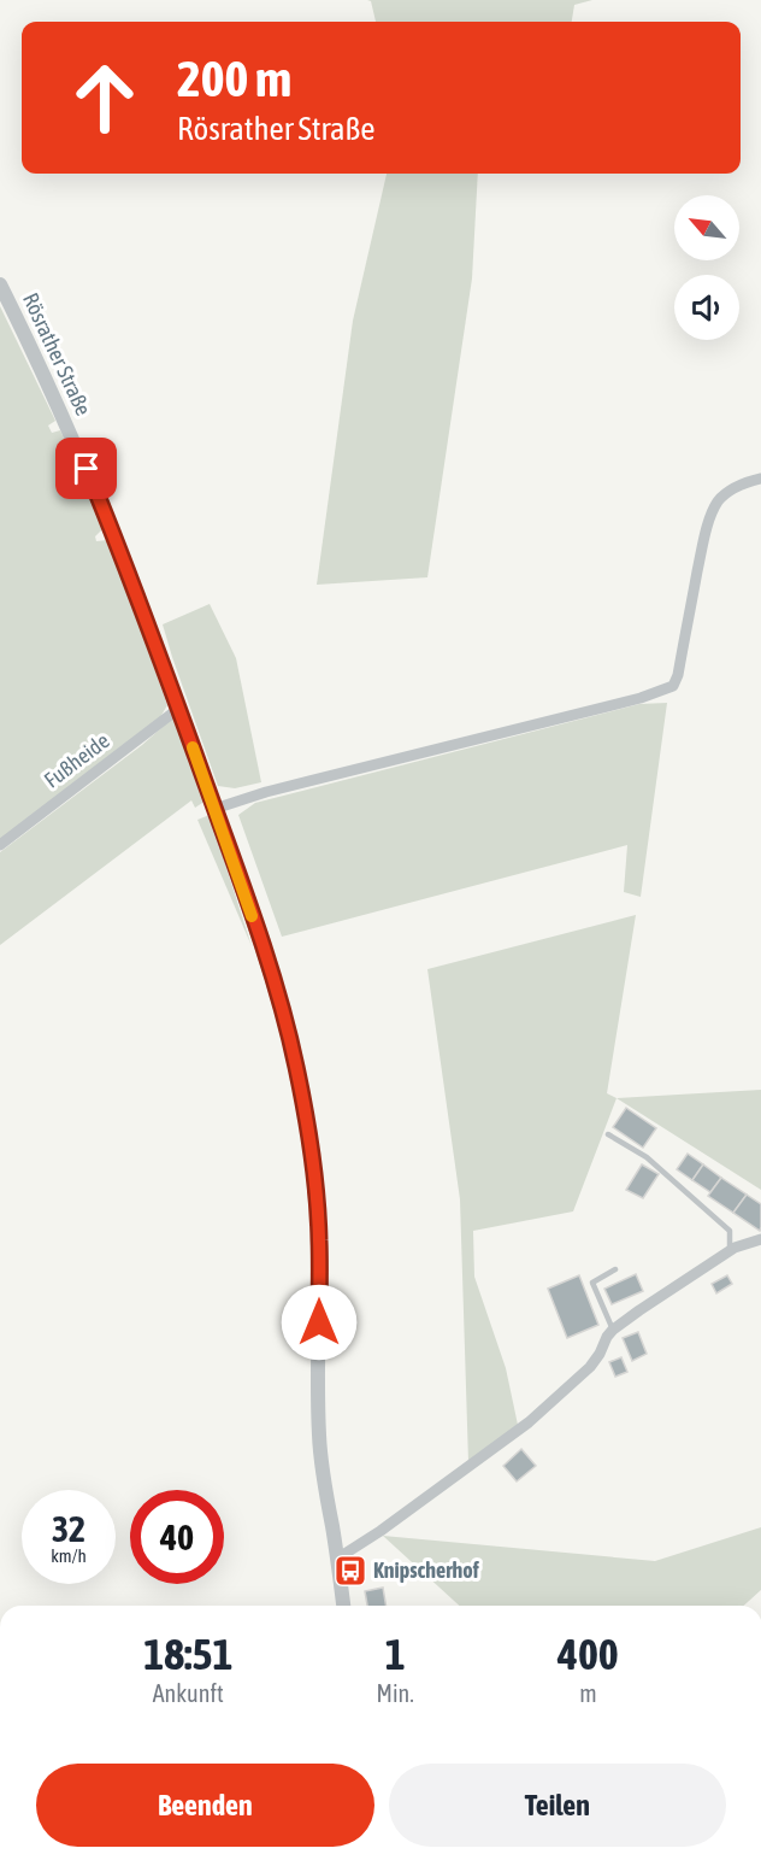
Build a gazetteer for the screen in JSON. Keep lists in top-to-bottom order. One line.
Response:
{"streets":{"street":["Rösrather Straße","Fußheide"]},"crossings":[["Rösrather Straße","Fußheide"]],"places":{"bus stop":["Knipscherhof"]},"north":"top left","page":{"turn":["200 m","Rösrather Straße"],"speed":"32 km/h","limit":"40","eta":["18:51","Ankunft","1","Min.","400","m"],"buttons":["Beenden","Teilen"]}}
